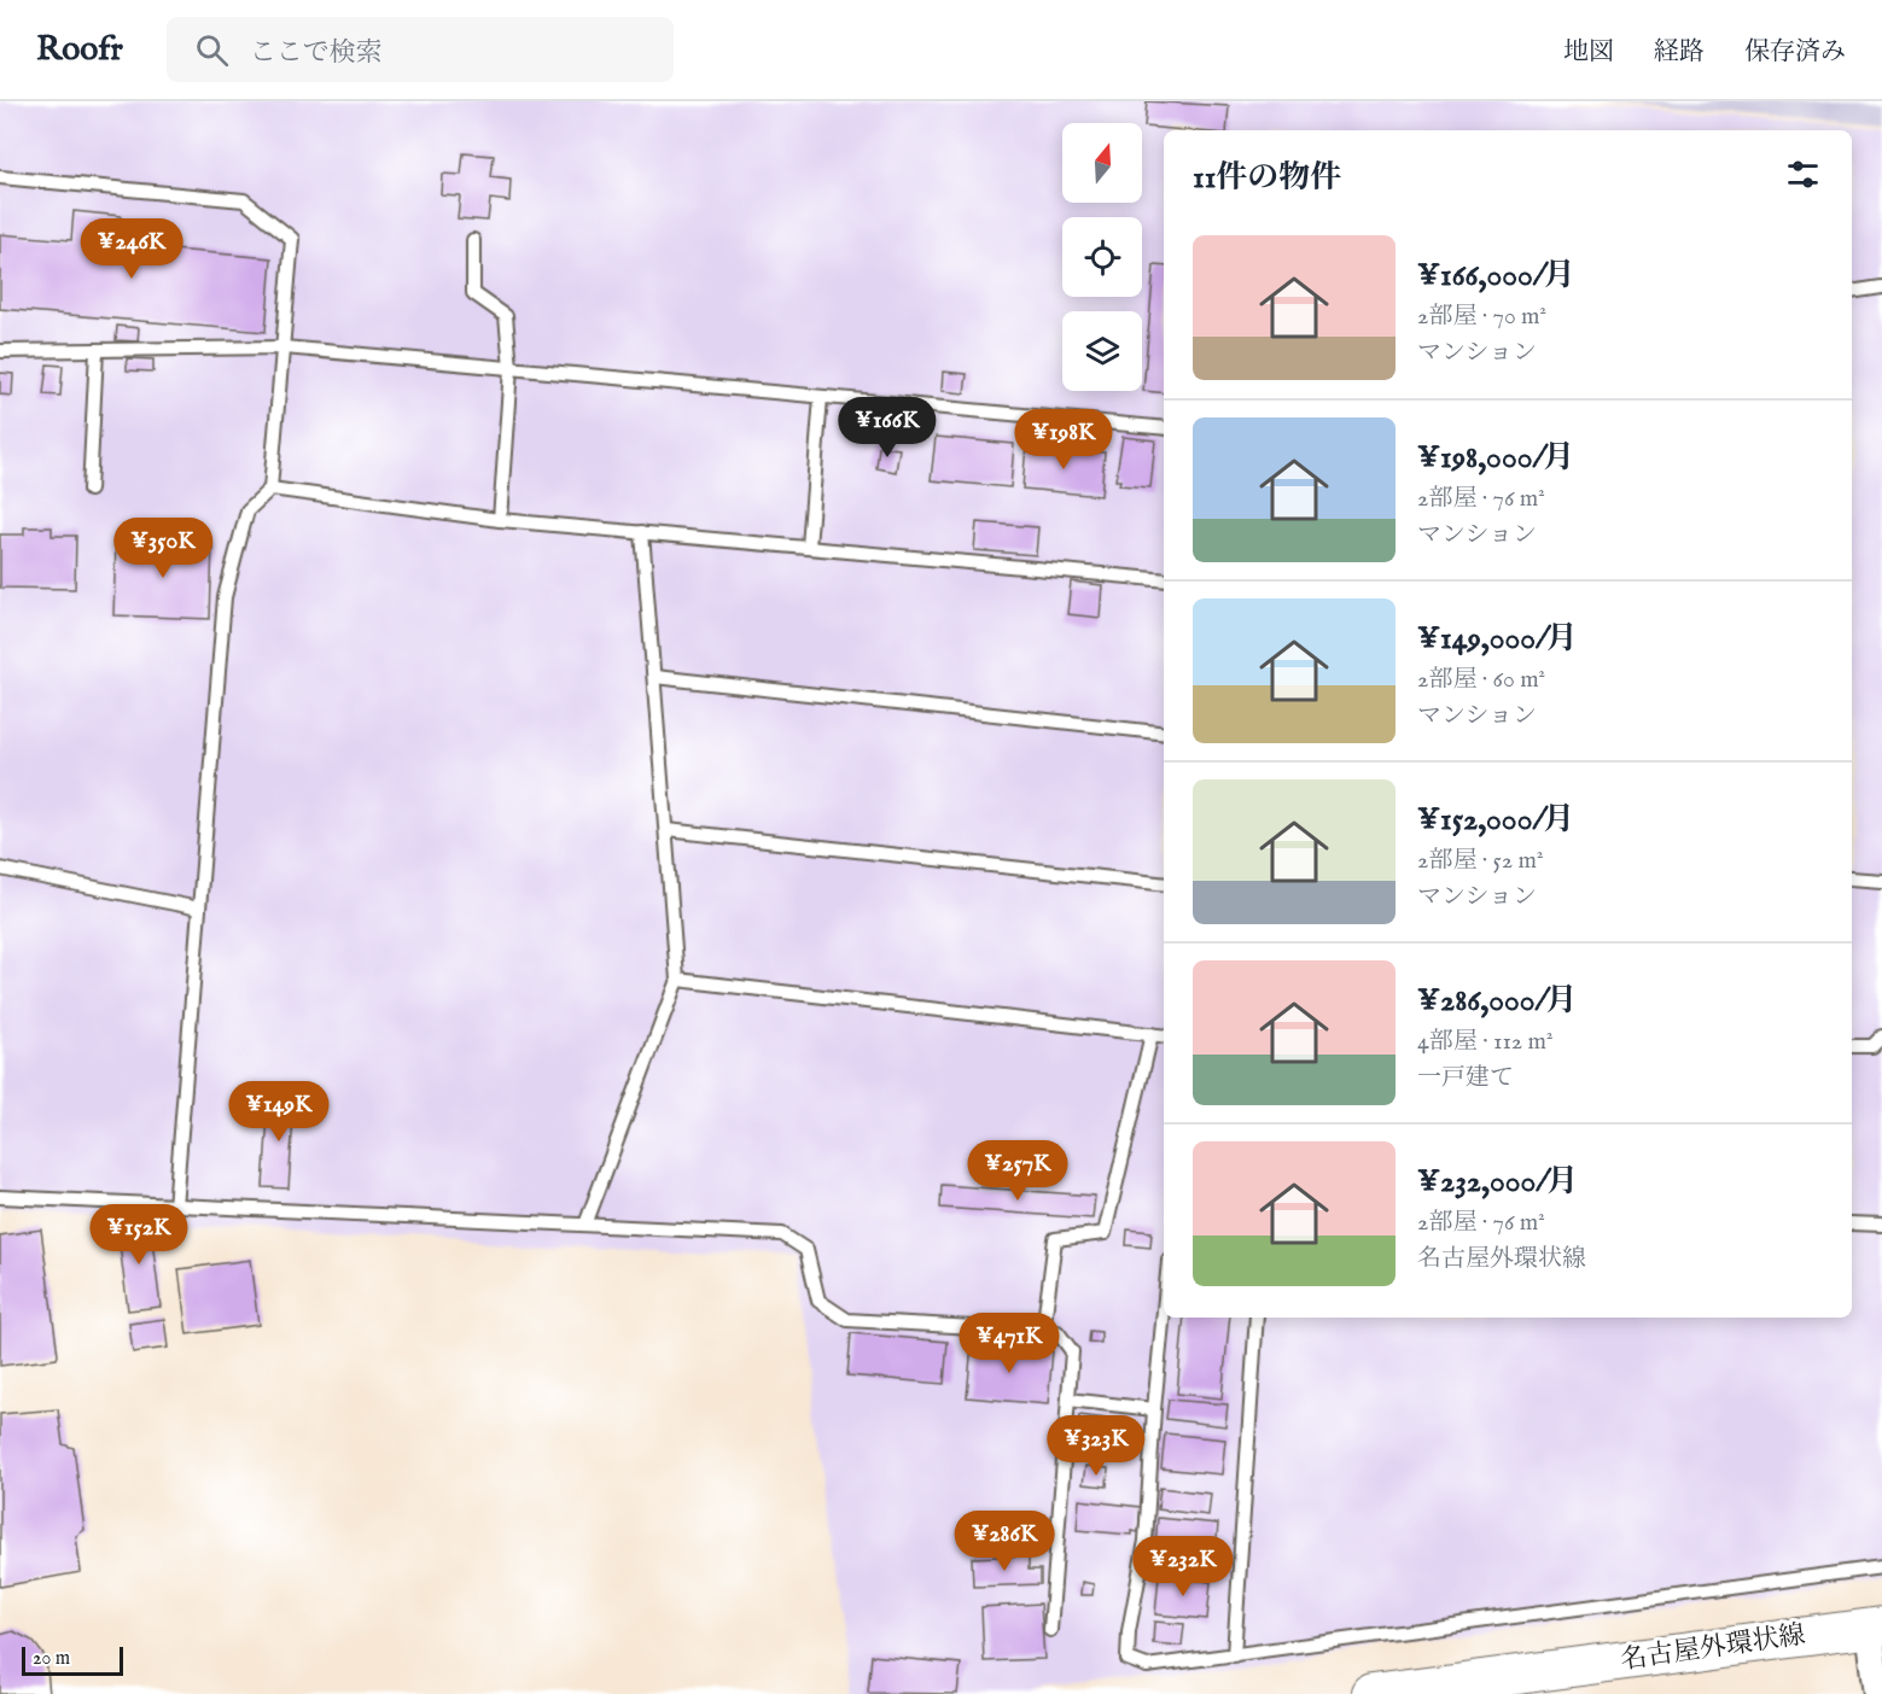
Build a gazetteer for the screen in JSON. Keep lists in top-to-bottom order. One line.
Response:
{"streets":{"main road":["名古屋外環状線"]},"scale_bar":"20 m","north":"top","page":{"header":"Roofr","search":"ここで検索","nav":["地図","経路","保存済み"],"heading":"11件の物件","list":[{"name":"¥166,000/月","note":"2部屋 · 70 m² · マンション"},{"name":"¥198,000/月","note":"2部屋 · 76 m² · マンション"},{"name":"¥149,000/月","note":"2部屋 · 60 m² · マンション"},{"name":"¥152,000/月","note":"2部屋 · 52 m² · マンション"},{"name":"¥286,000/月","note":"4部屋 · 112 m² · 一戸建て"},{"name":"¥232,000/月","note":"2部屋 · 76 m² · 名古屋外環状線"}],"price":["¥246K","¥166K","¥198K","¥350K","¥149K","¥257K","¥152K","¥471K","¥323K","¥286K","¥232K"],"scale":"20 m"}}
